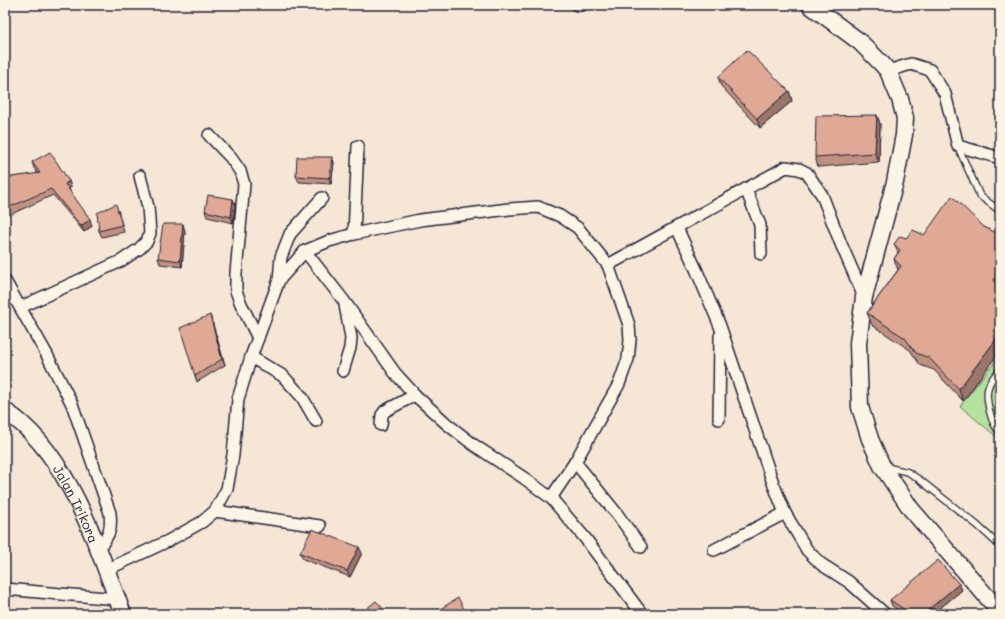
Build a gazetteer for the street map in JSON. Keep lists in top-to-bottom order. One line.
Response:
{"streets":{"street":["Jalan Trikora"]}}
